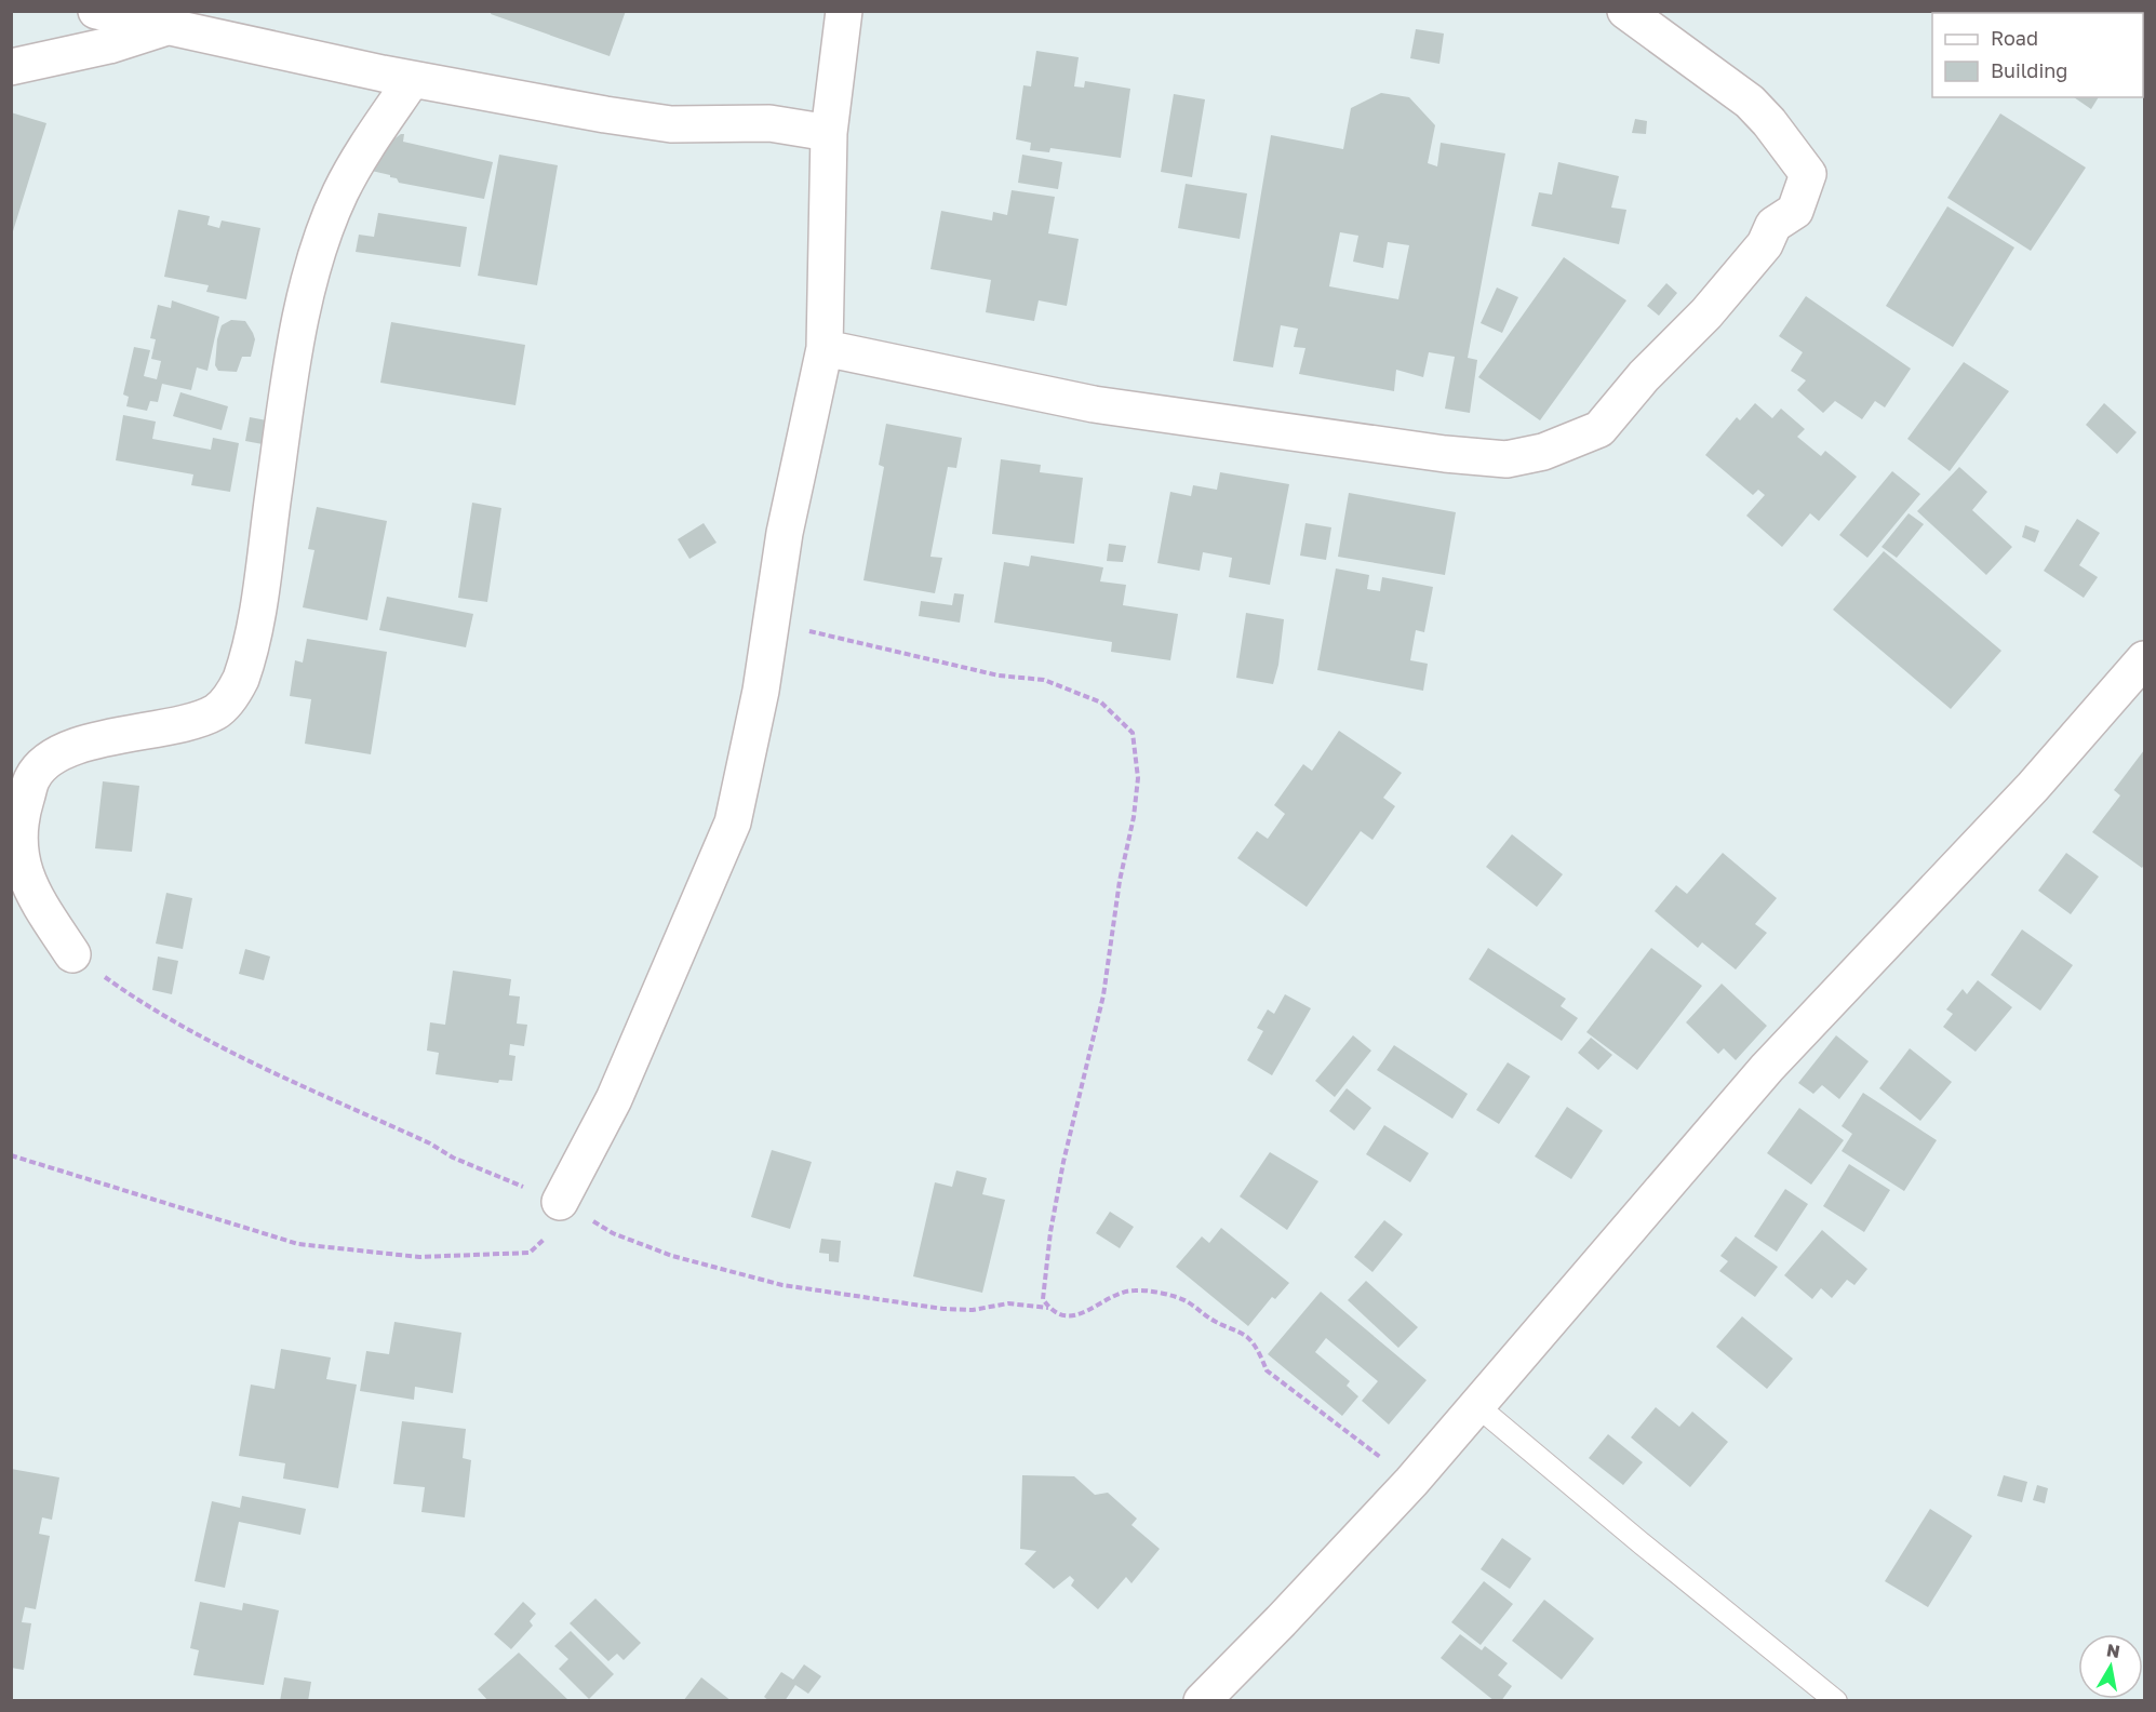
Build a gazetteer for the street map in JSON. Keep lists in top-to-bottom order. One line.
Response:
{"legend":["Road","Building"],"north":"top"}
